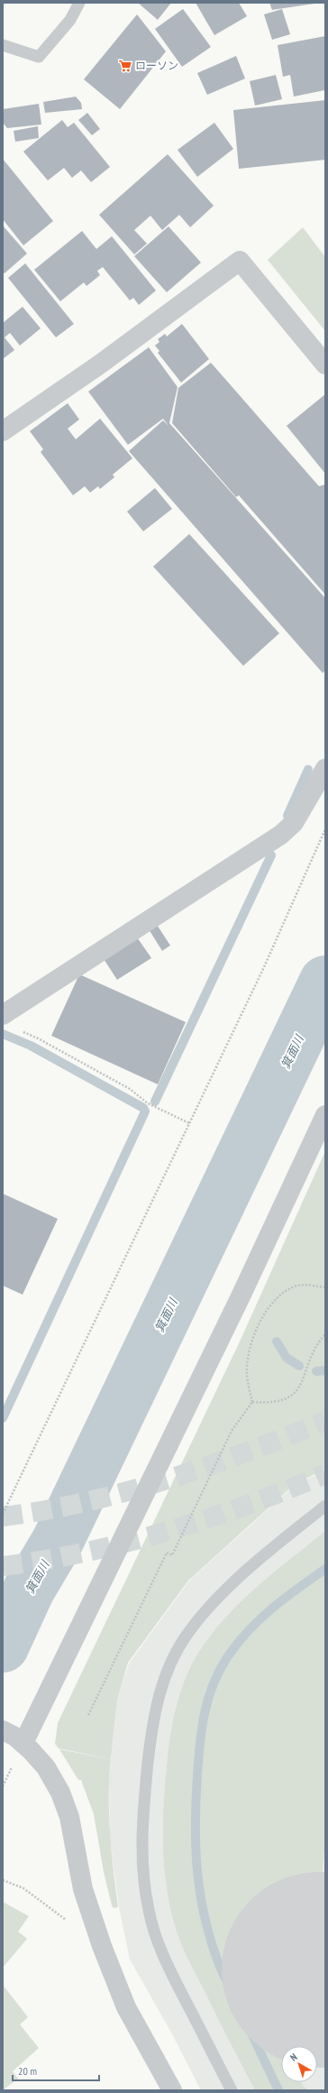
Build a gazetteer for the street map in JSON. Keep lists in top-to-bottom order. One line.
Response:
{"water":["箕面川"],"places":{"supermarket":["ローソン"]},"scale_bar":"20 m","north":"top left"}
